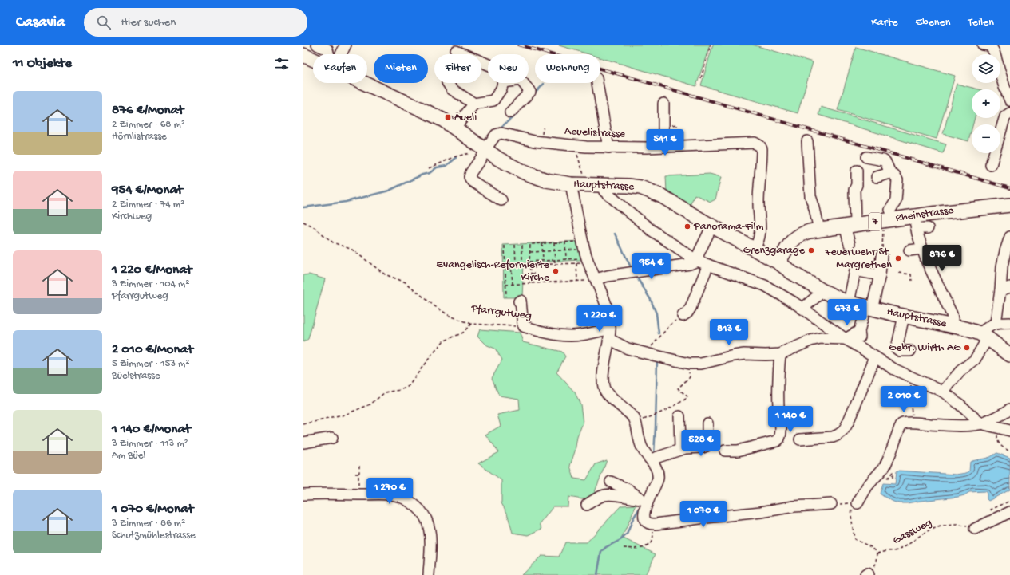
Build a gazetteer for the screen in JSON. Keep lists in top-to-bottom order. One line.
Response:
{"streets":{"main road":["Hauptstrasse","Rheinstrasse","7"],"street":["Aeuelistrasse","Pfarrgutweg"],"path":["Gassweg"]},"crossings":[["Aeuelistrasse","Hauptstrasse"],["Hauptstrasse","Rheinstrasse"]],"places":{"transit":["Äueli"],"other":["Panorama-Film","Grenzgarage","Feuerwehr St. Margrethen","Evangelisch-Reformierte Kirche","Gebr. Wirth AG"]},"page":{"header":"Casavia","search":"Hier suchen","nav":["Karte","Ebenen","Teilen"],"heading":"11 Objekte","map_buttons":["+","−"],"chip":["Kaufen","Mieten","Filter","Neu","Wohnung"],"list":[{"name":"876 €/Monat","note":"2 Zimmer · 68 m² · Hörnlistrasse"},{"name":"954 €/Monat","note":"2 Zimmer · 74 m² · Kirchweg"},{"name":"1 220 €/Monat","note":"3 Zimmer · 104 m² · Pfarrgutweg"},{"name":"2 010 €/Monat","note":"5 Zimmer · 153 m² · Büelstrasse"},{"name":"1 140 €/Monat","note":"3 Zimmer · 113 m² · Am Büel"},{"name":"1 070 €/Monat","note":"3 Zimmer · 86 m² · Schutzmühlestrasse"}],"price":["541 €","876 €","954 €","673 €","1 220 €","813 €","2 010 €","1 140 €","528 €","1 270 €","1 070 €"]}}
